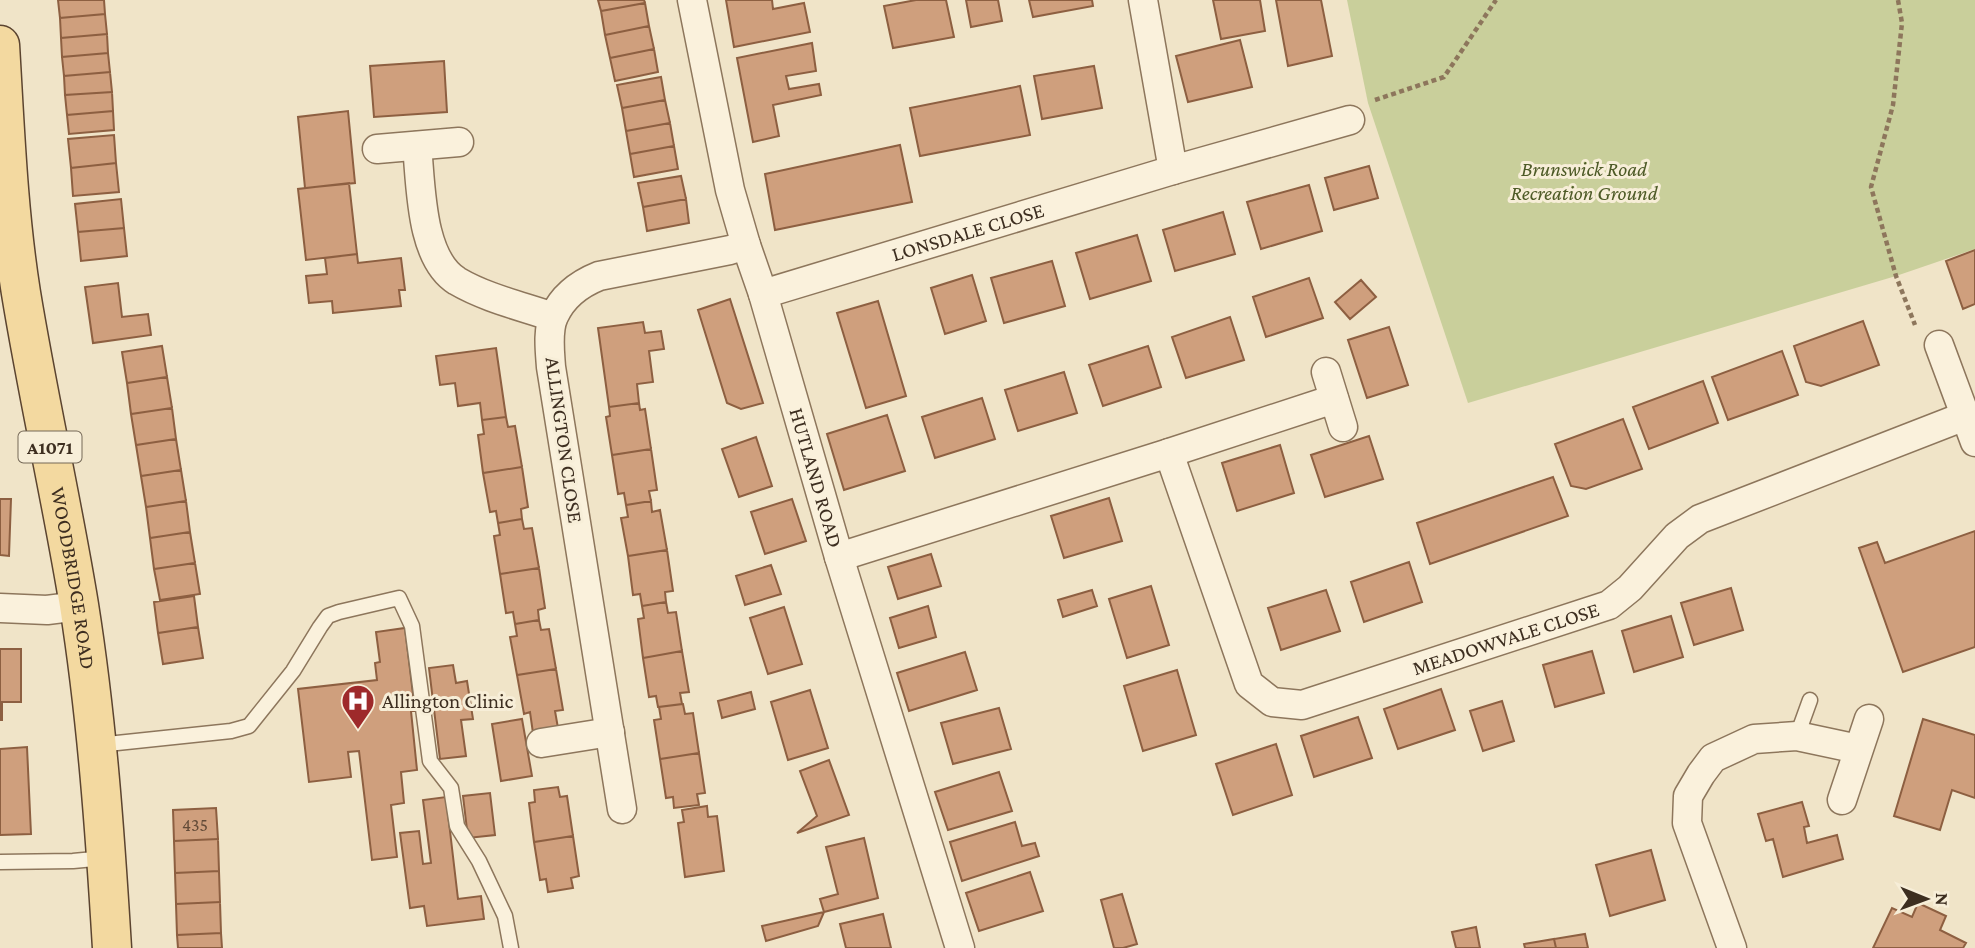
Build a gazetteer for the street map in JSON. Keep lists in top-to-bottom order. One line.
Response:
{"streets":{"main road":["A1071","WOODBRIDGE ROAD"],"street":["LONSDALE CLOSE","ALLINGTON CLOSE","HUTLAND ROAD","MEADOWVALE CLOSE"]},"crossings":[["LONSDALE CLOSE","HUTLAND ROAD"]],"parks":["Brunswick Road Recreation Ground"],"places":{"hospital":["Allington Clinic"]},"house_numbers":["435"],"north":"right"}
